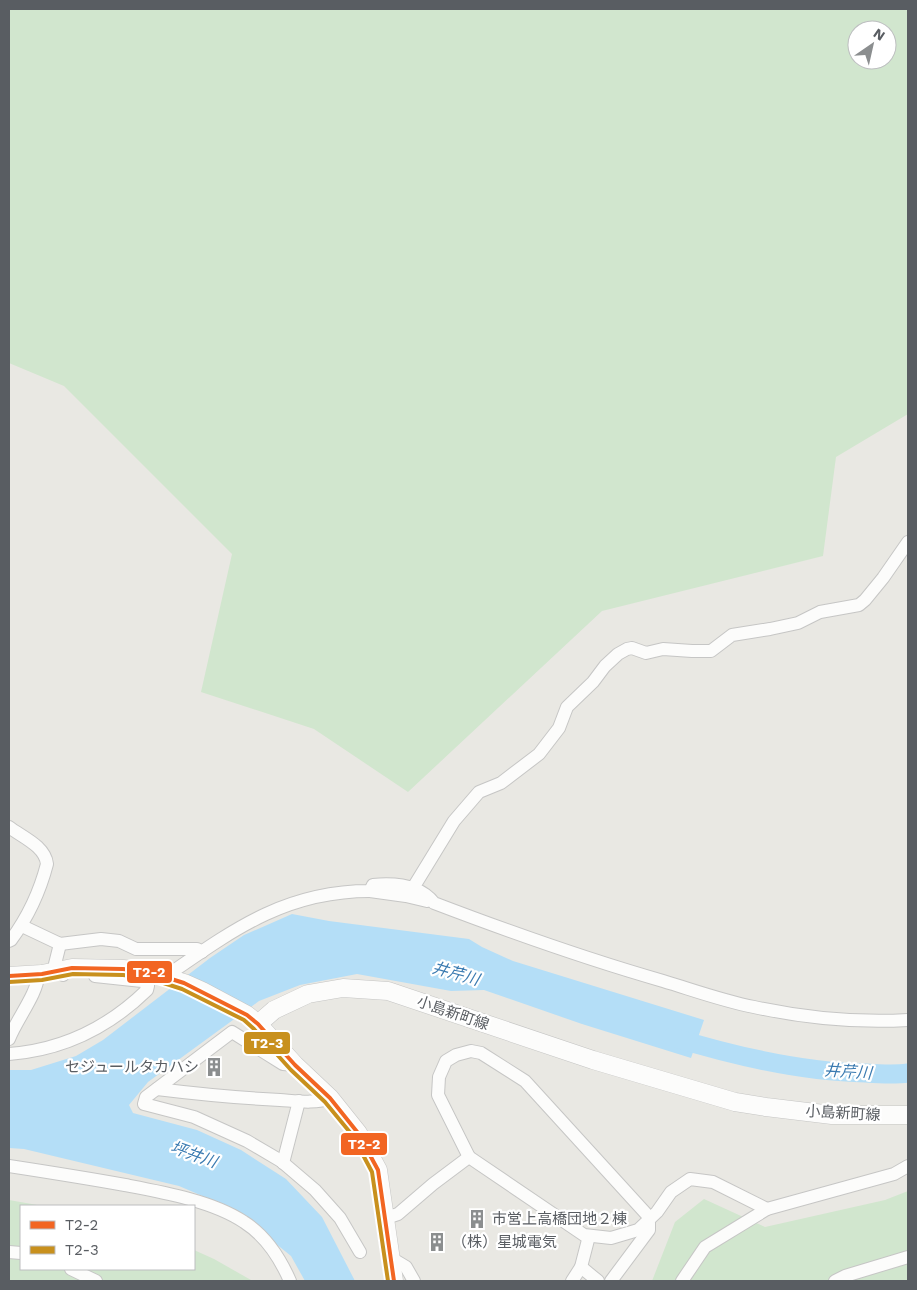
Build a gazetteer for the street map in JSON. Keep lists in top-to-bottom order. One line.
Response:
{"streets":{"main road":["小島新町線"]},"water":["井芹川","坪井川"],"places":{"building":["セジュールタカハシ","市営上高橋団地２棟","（株）星城電気"]},"lines":["transit line T2-2","transit line T2-3"],"legend":["T2-2","T2-3"],"north":"top right"}
